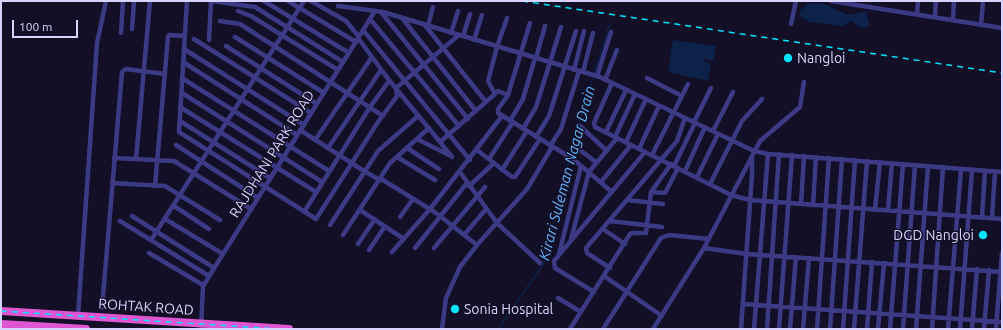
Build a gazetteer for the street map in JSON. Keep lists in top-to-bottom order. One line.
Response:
{"streets":{"highway":["ROHTAK ROAD"],"street":["RAJDHANI PARK ROAD"]},"water":["Kirari Suleman Nagar Drain"],"places":["Nangloi","DGD Nangloi","Sonia Hospital"],"scale_bar":"100 m"}
